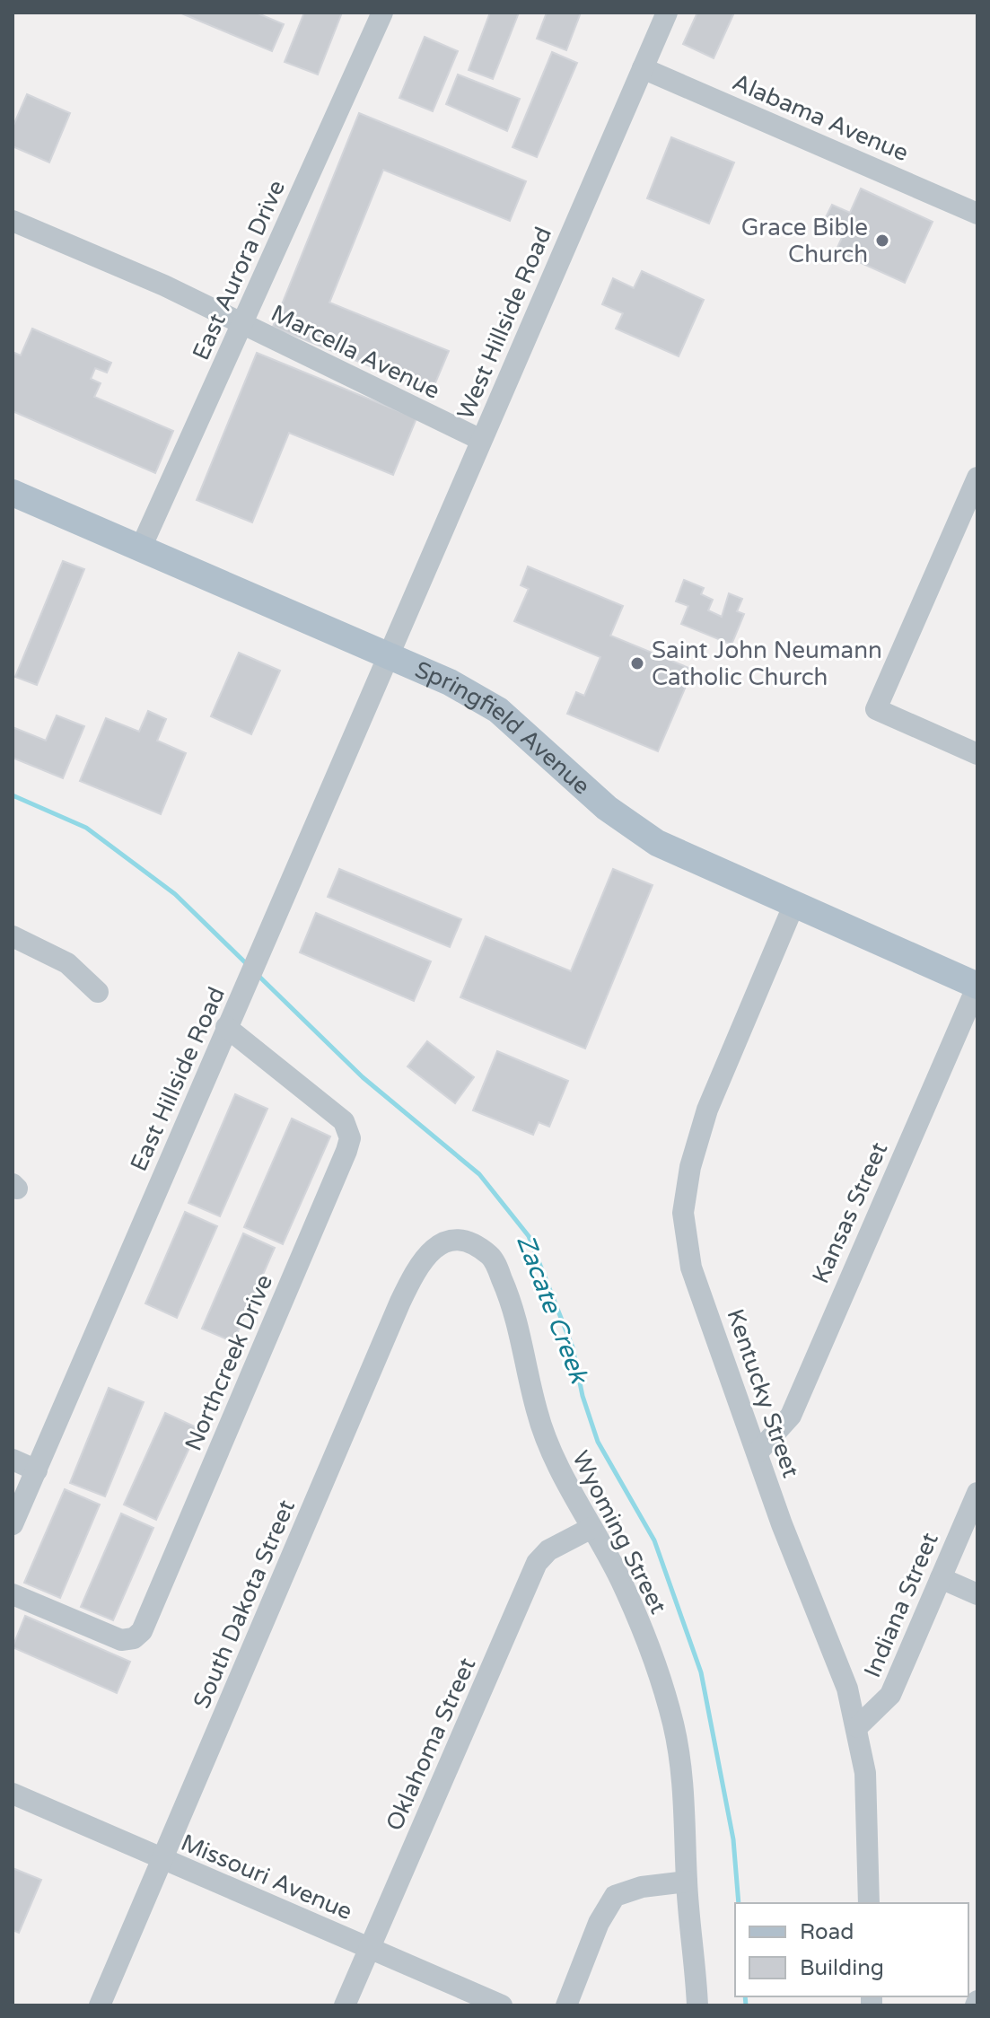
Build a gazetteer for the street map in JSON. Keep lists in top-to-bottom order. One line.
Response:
{"streets":{"main road":["Springfield Avenue"],"street":["Alabama Avenue","East Aurora Drive","West Hillside Road","Marcella Avenue","East Hillside Road","Kansas Street","Northcreek Drive","Kentucky Street","Wyoming Street","South Dakota Street","Indiana Street","Oklahoma Street","Missouri Avenue"]},"crossings":[["Alabama Avenue","West Hillside Road"],["East Aurora Drive","Marcella Avenue"],["East Aurora Drive","Springfield Avenue"],["West Hillside Road","Marcella Avenue"],["West Hillside Road","Springfield Avenue"],["West Hillside Road","East Hillside Road"],["Springfield Avenue","East Hillside Road"],["Springfield Avenue","Kansas Street"],["Springfield Avenue","Kentucky Street"],["East Hillside Road","Northcreek Drive"],["Kansas Street","Kentucky Street"],["Kentucky Street","Indiana Street"],["Wyoming Street","South Dakota Street"],["Wyoming Street","Oklahoma Street"],["South Dakota Street","Missouri Avenue"],["Oklahoma Street","Missouri Avenue"]],"water":["Zacate Creek"],"places":["Grace Bible Church","Saint John Neumann Catholic Church"],"legend":["Road","Building"]}
